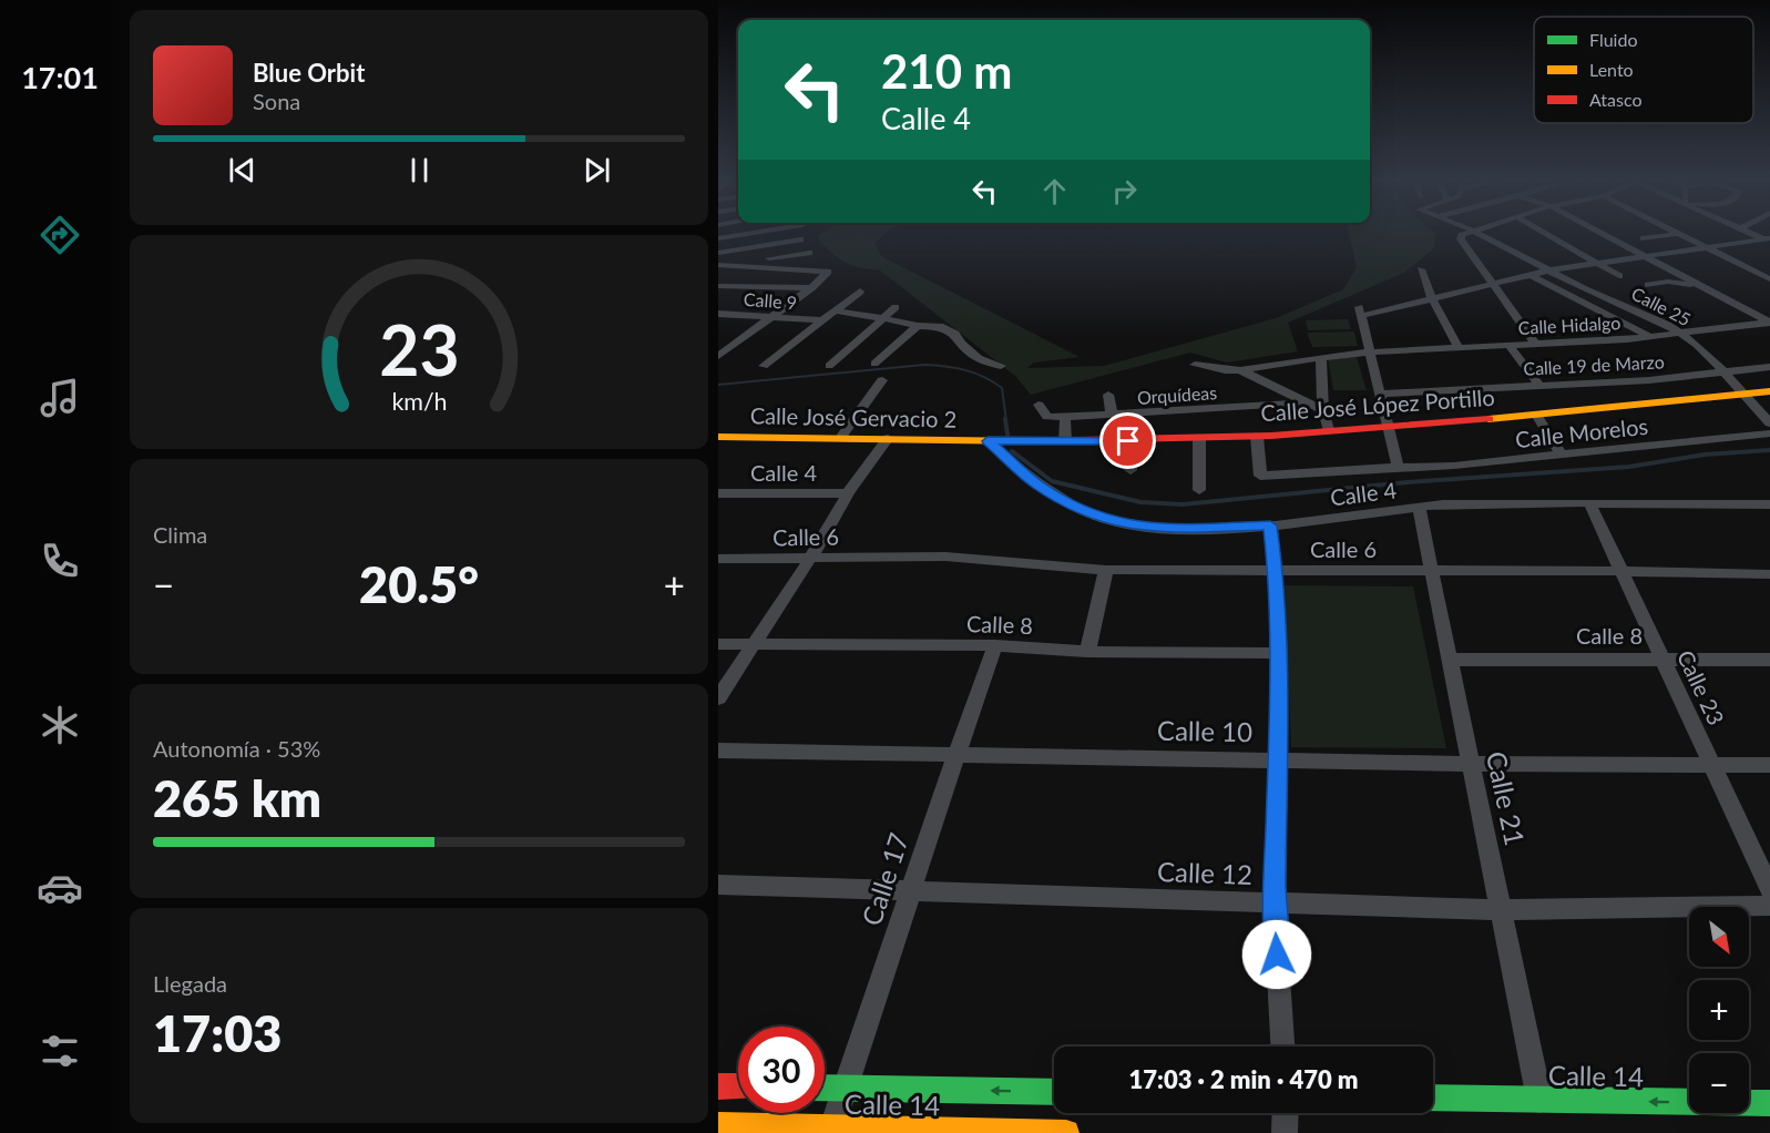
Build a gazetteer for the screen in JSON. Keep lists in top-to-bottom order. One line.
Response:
{"streets":{"street":["Calle 9","Calle 25","Calle Hidalgo","Calle 19 de Marzo","Orquídeas","Calle José López Portillo","Calle José Gervacio 2","Calle Morelos","Calle 4","Calle 6","Calle 8","Calle 23","Calle 10","Calle 21","Calle 12","Calle 17","Calle 14"]},"crossings":[["Calle 25","Calle Hidalgo"],["Calle 25","Calle 19 de Marzo"],["Calle 25","Calle José López Portillo"],["Calle Hidalgo","Orquídeas"],["Calle José López Portillo","Calle José Gervacio 2"],["Calle José López Portillo","Calle Morelos"],["Calle José López Portillo","Calle 4"],["Calle José Gervacio 2","Calle 4"],["Calle 4","Calle 23"],["Calle 4","Calle 21"],["Calle 6","Calle 23"],["Calle 6","Calle 21"],["Calle 8","Calle 23"],["Calle 8","Calle 21"],["Calle 8","Calle 17"],["Calle 23","Calle 10"],["Calle 10","Calle 21"],["Calle 10","Calle 17"],["Calle 21","Calle 12"],["Calle 21","Calle 14"],["Calle 12","Calle 17"],["Calle 17","Calle 14"]],"legend":["Fluido","Lento","Atasco"],"north":"bottom right","page":{"tabs":"17:01","turn":["210 m","Calle 4"],"song":["Blue Orbit","Sona"],"tile":["Clima",["Autonomía · 53%","265 km"],["Llegada","17:03"]],"heat":["−","20.5°","+"],"map_buttons":["+","−"],"limit":"30","trip":"17:03 · 2 min · 470 m","gauge":["23","km/h"]}}
